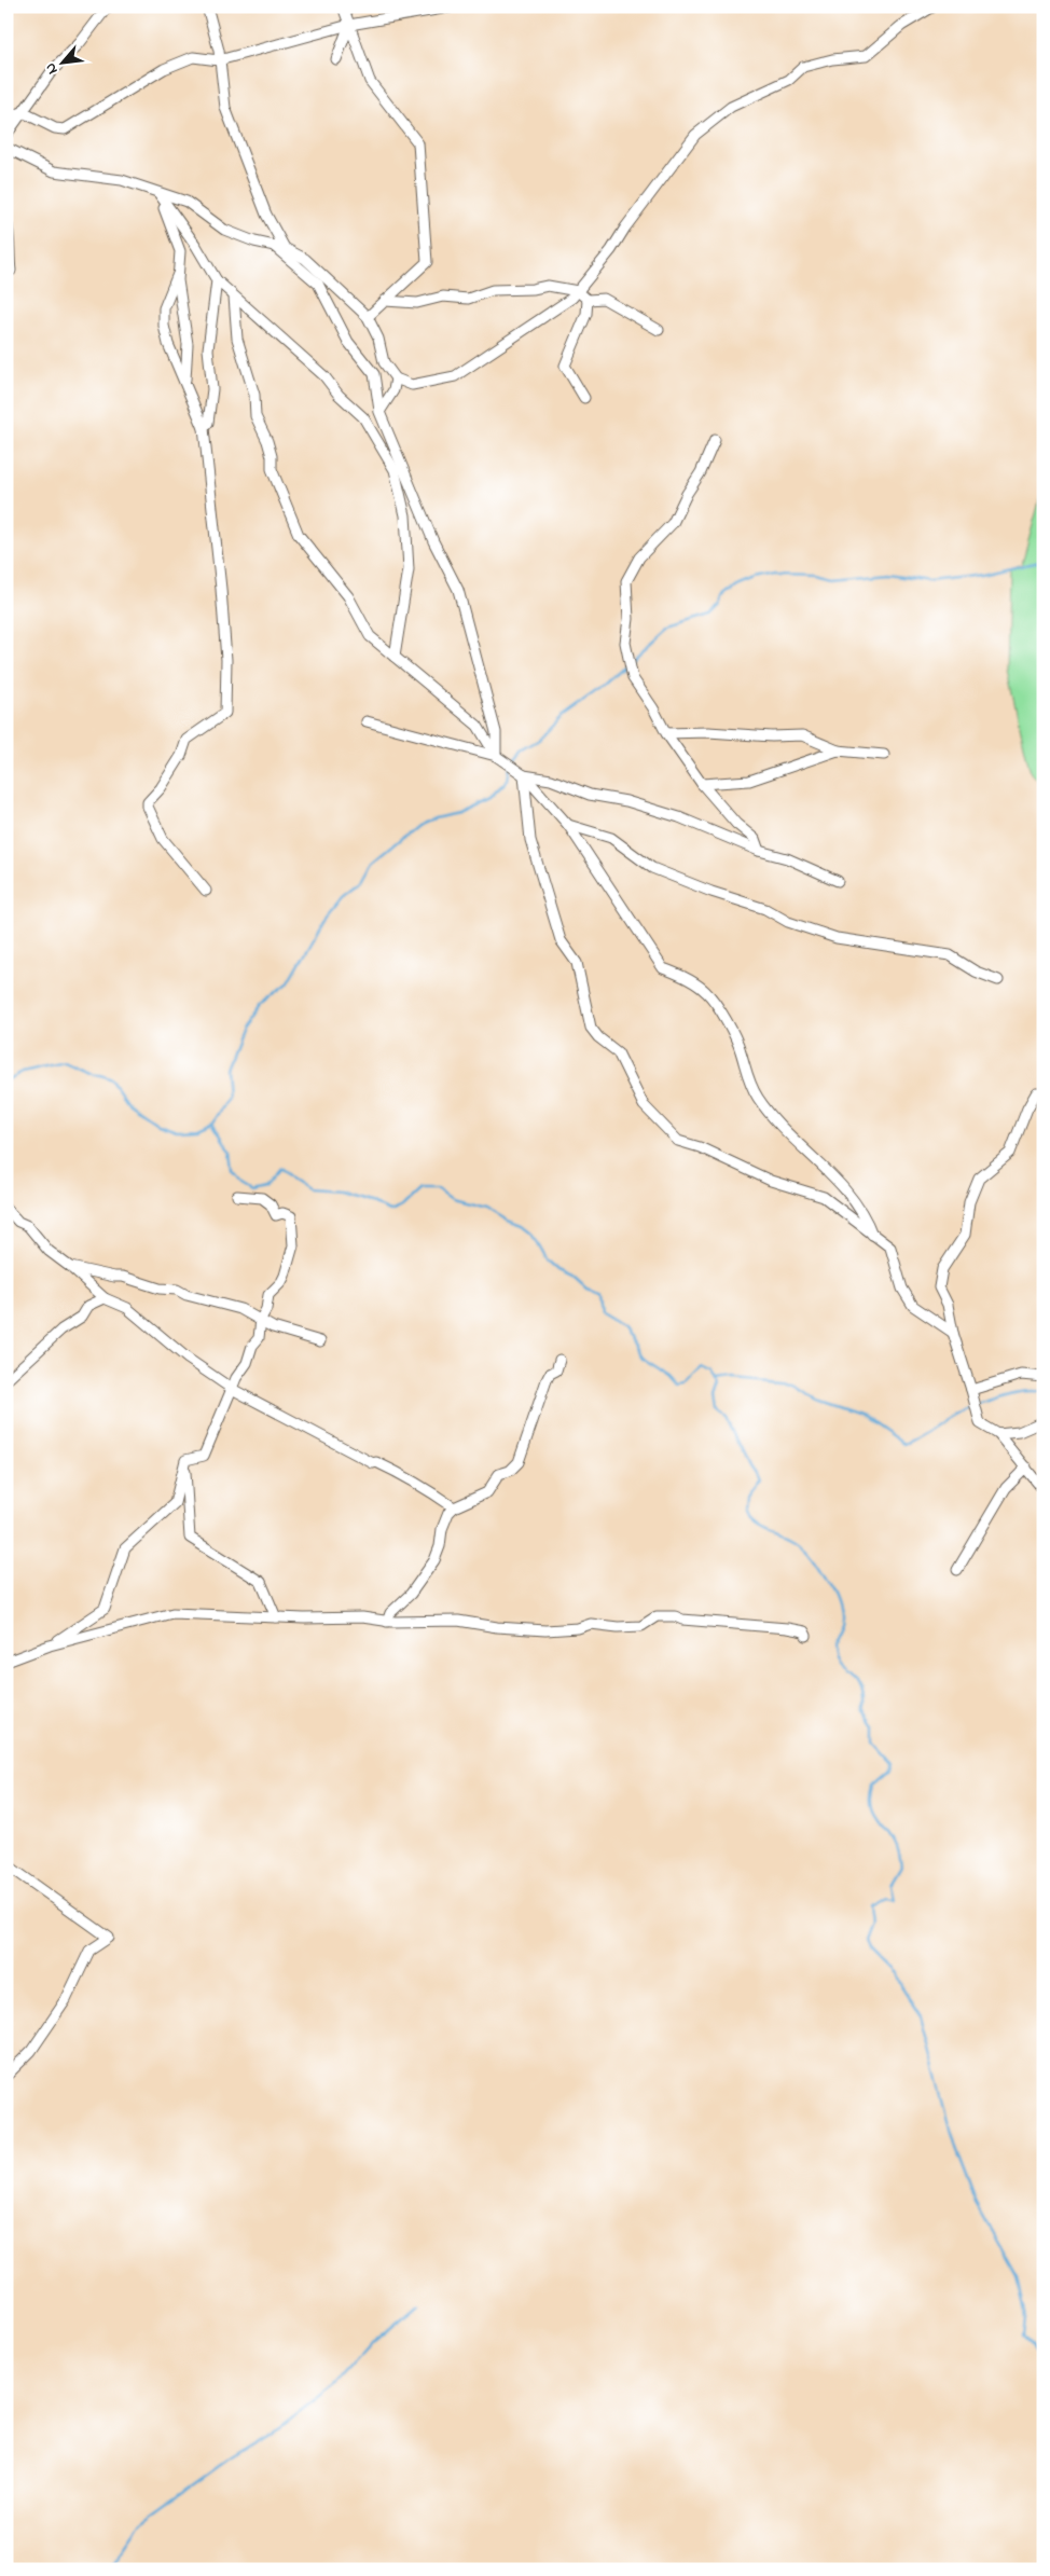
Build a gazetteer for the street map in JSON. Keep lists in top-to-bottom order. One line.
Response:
{"north":"bottom left"}
